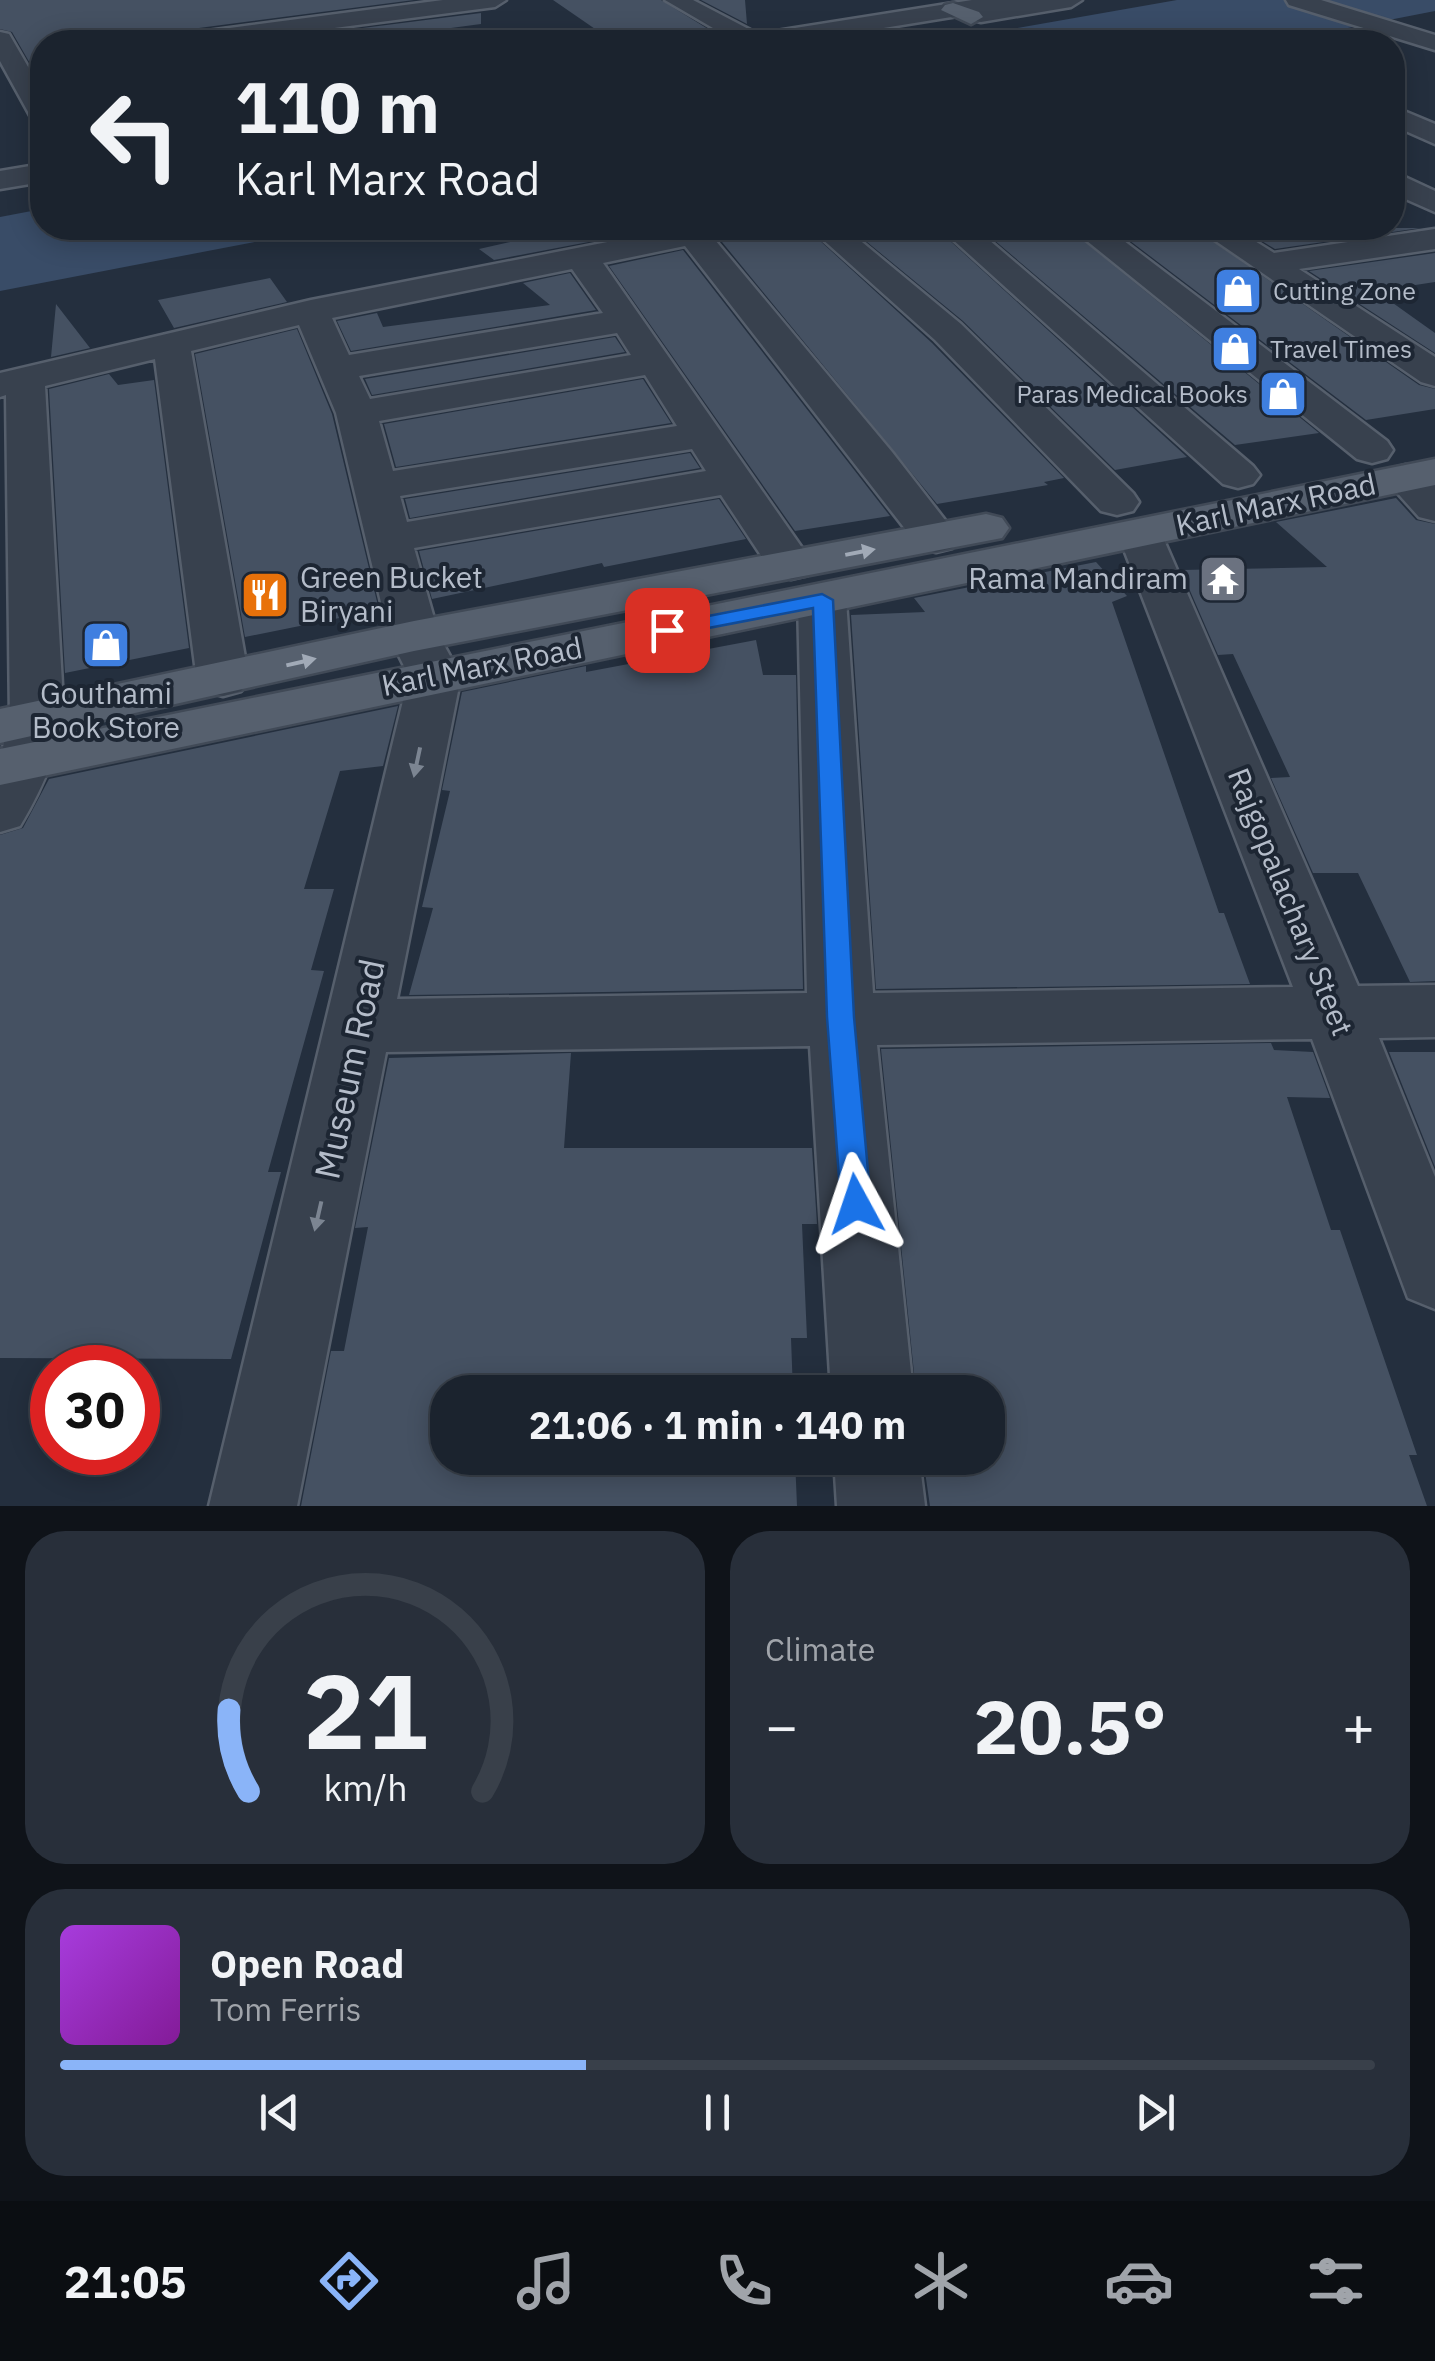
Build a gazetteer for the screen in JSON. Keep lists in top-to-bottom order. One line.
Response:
{"streets":{"main road":["Karl Marx Road"],"street":["Rajgopalachary Steet","Museum Road"]},"crossings":[["Karl Marx Road","Rajgopalachary Steet"],["Karl Marx Road","Museum Road"]],"places":{"shop":["Cutting Zone","Travel Times","Paras Medical Books","Gouthami Book Store"],"temple":["Rama Mandiram"],"restaurant":["Green Bucket Biryani"]},"page":{"turn":["110 m","Karl Marx Road"],"limit":"30","trip":"21:06 · 1 min · 140 m","tile":"Climate","heat":["−","20.5°","+"],"song":["Open Road","Tom Ferris"],"tabs":"21:05","gauge":["21","km/h"]}}
